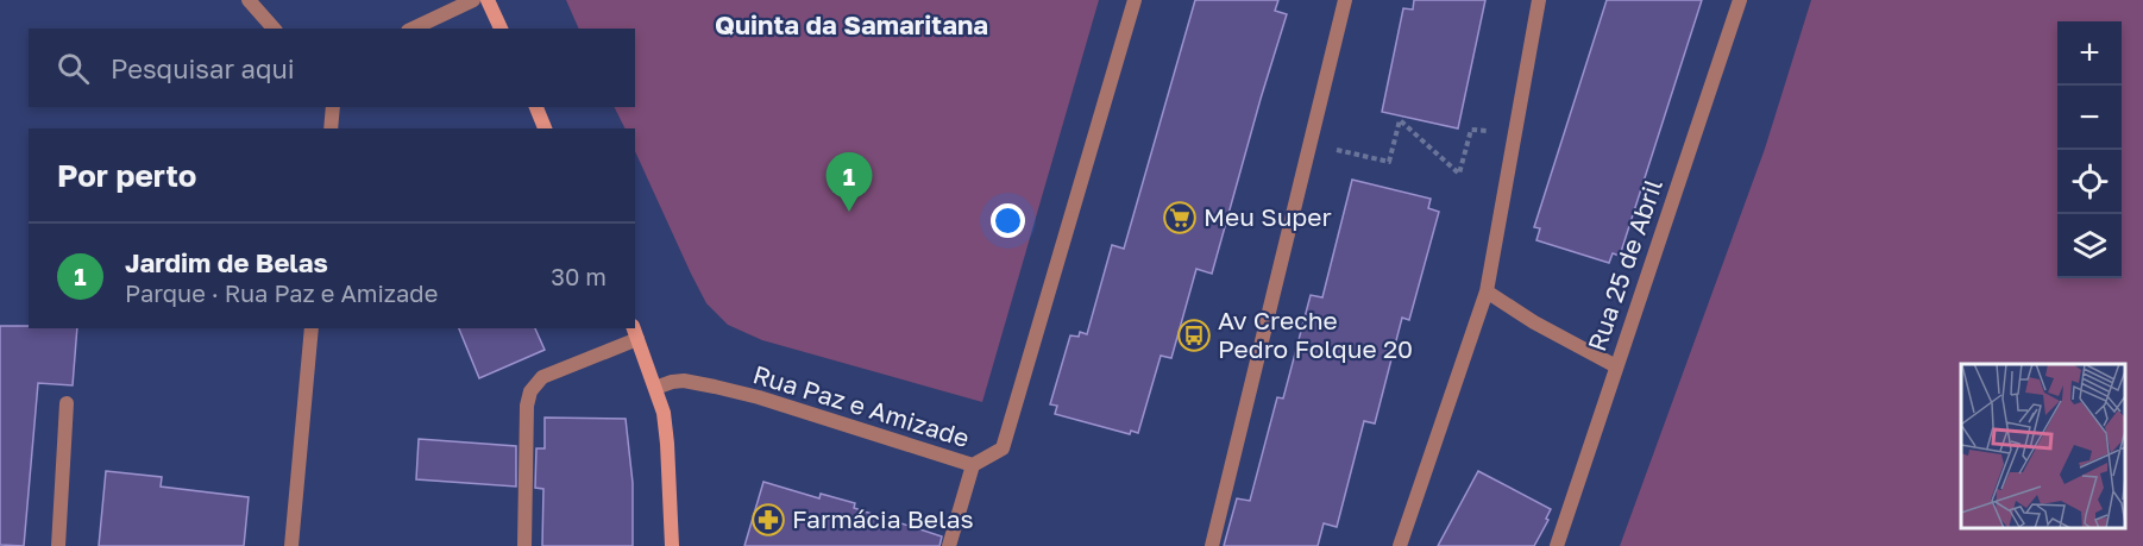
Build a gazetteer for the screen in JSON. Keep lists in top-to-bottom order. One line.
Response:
{"streets":{"street":["Rua 25 de Abril","Rua Paz e Amizade"]},"districts":["Quinta da Samaritana"],"places":{"supermarket":["Meu Super"],"bus stop":["Av Creche Pedro Folque 20"],"pharmacy":["Farmácia Belas"]},"page":{"map_buttons":["+","−"],"search":"Pesquisar aqui","heading":"Por perto","pins":"1","list":[{"mark":"1","name":"Jardim de Belas","note":"Parque · Rua Paz e Amizade","value":"30 m"}]}}
